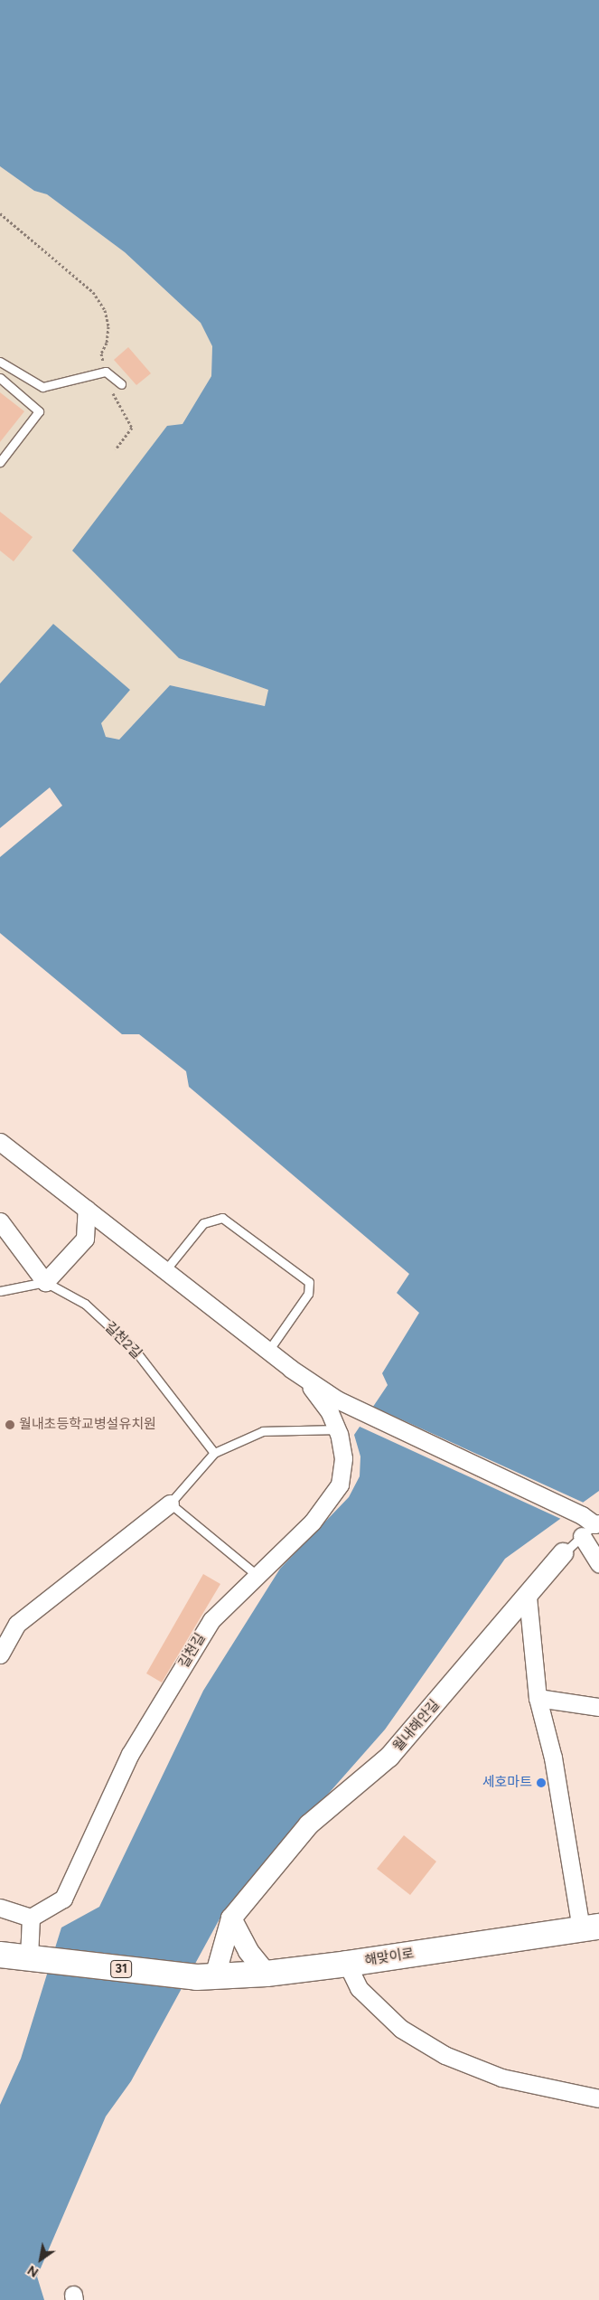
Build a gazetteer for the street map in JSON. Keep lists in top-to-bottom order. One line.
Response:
{"streets":{"main road":["해맞이로","31"],"street":["길천길","월내해안길"],"lane":["길천2길"]},"crossings":[["해맞이로","31"]],"places":["월내초등학교병설유치원","세호마트"],"north":"bottom left"}
